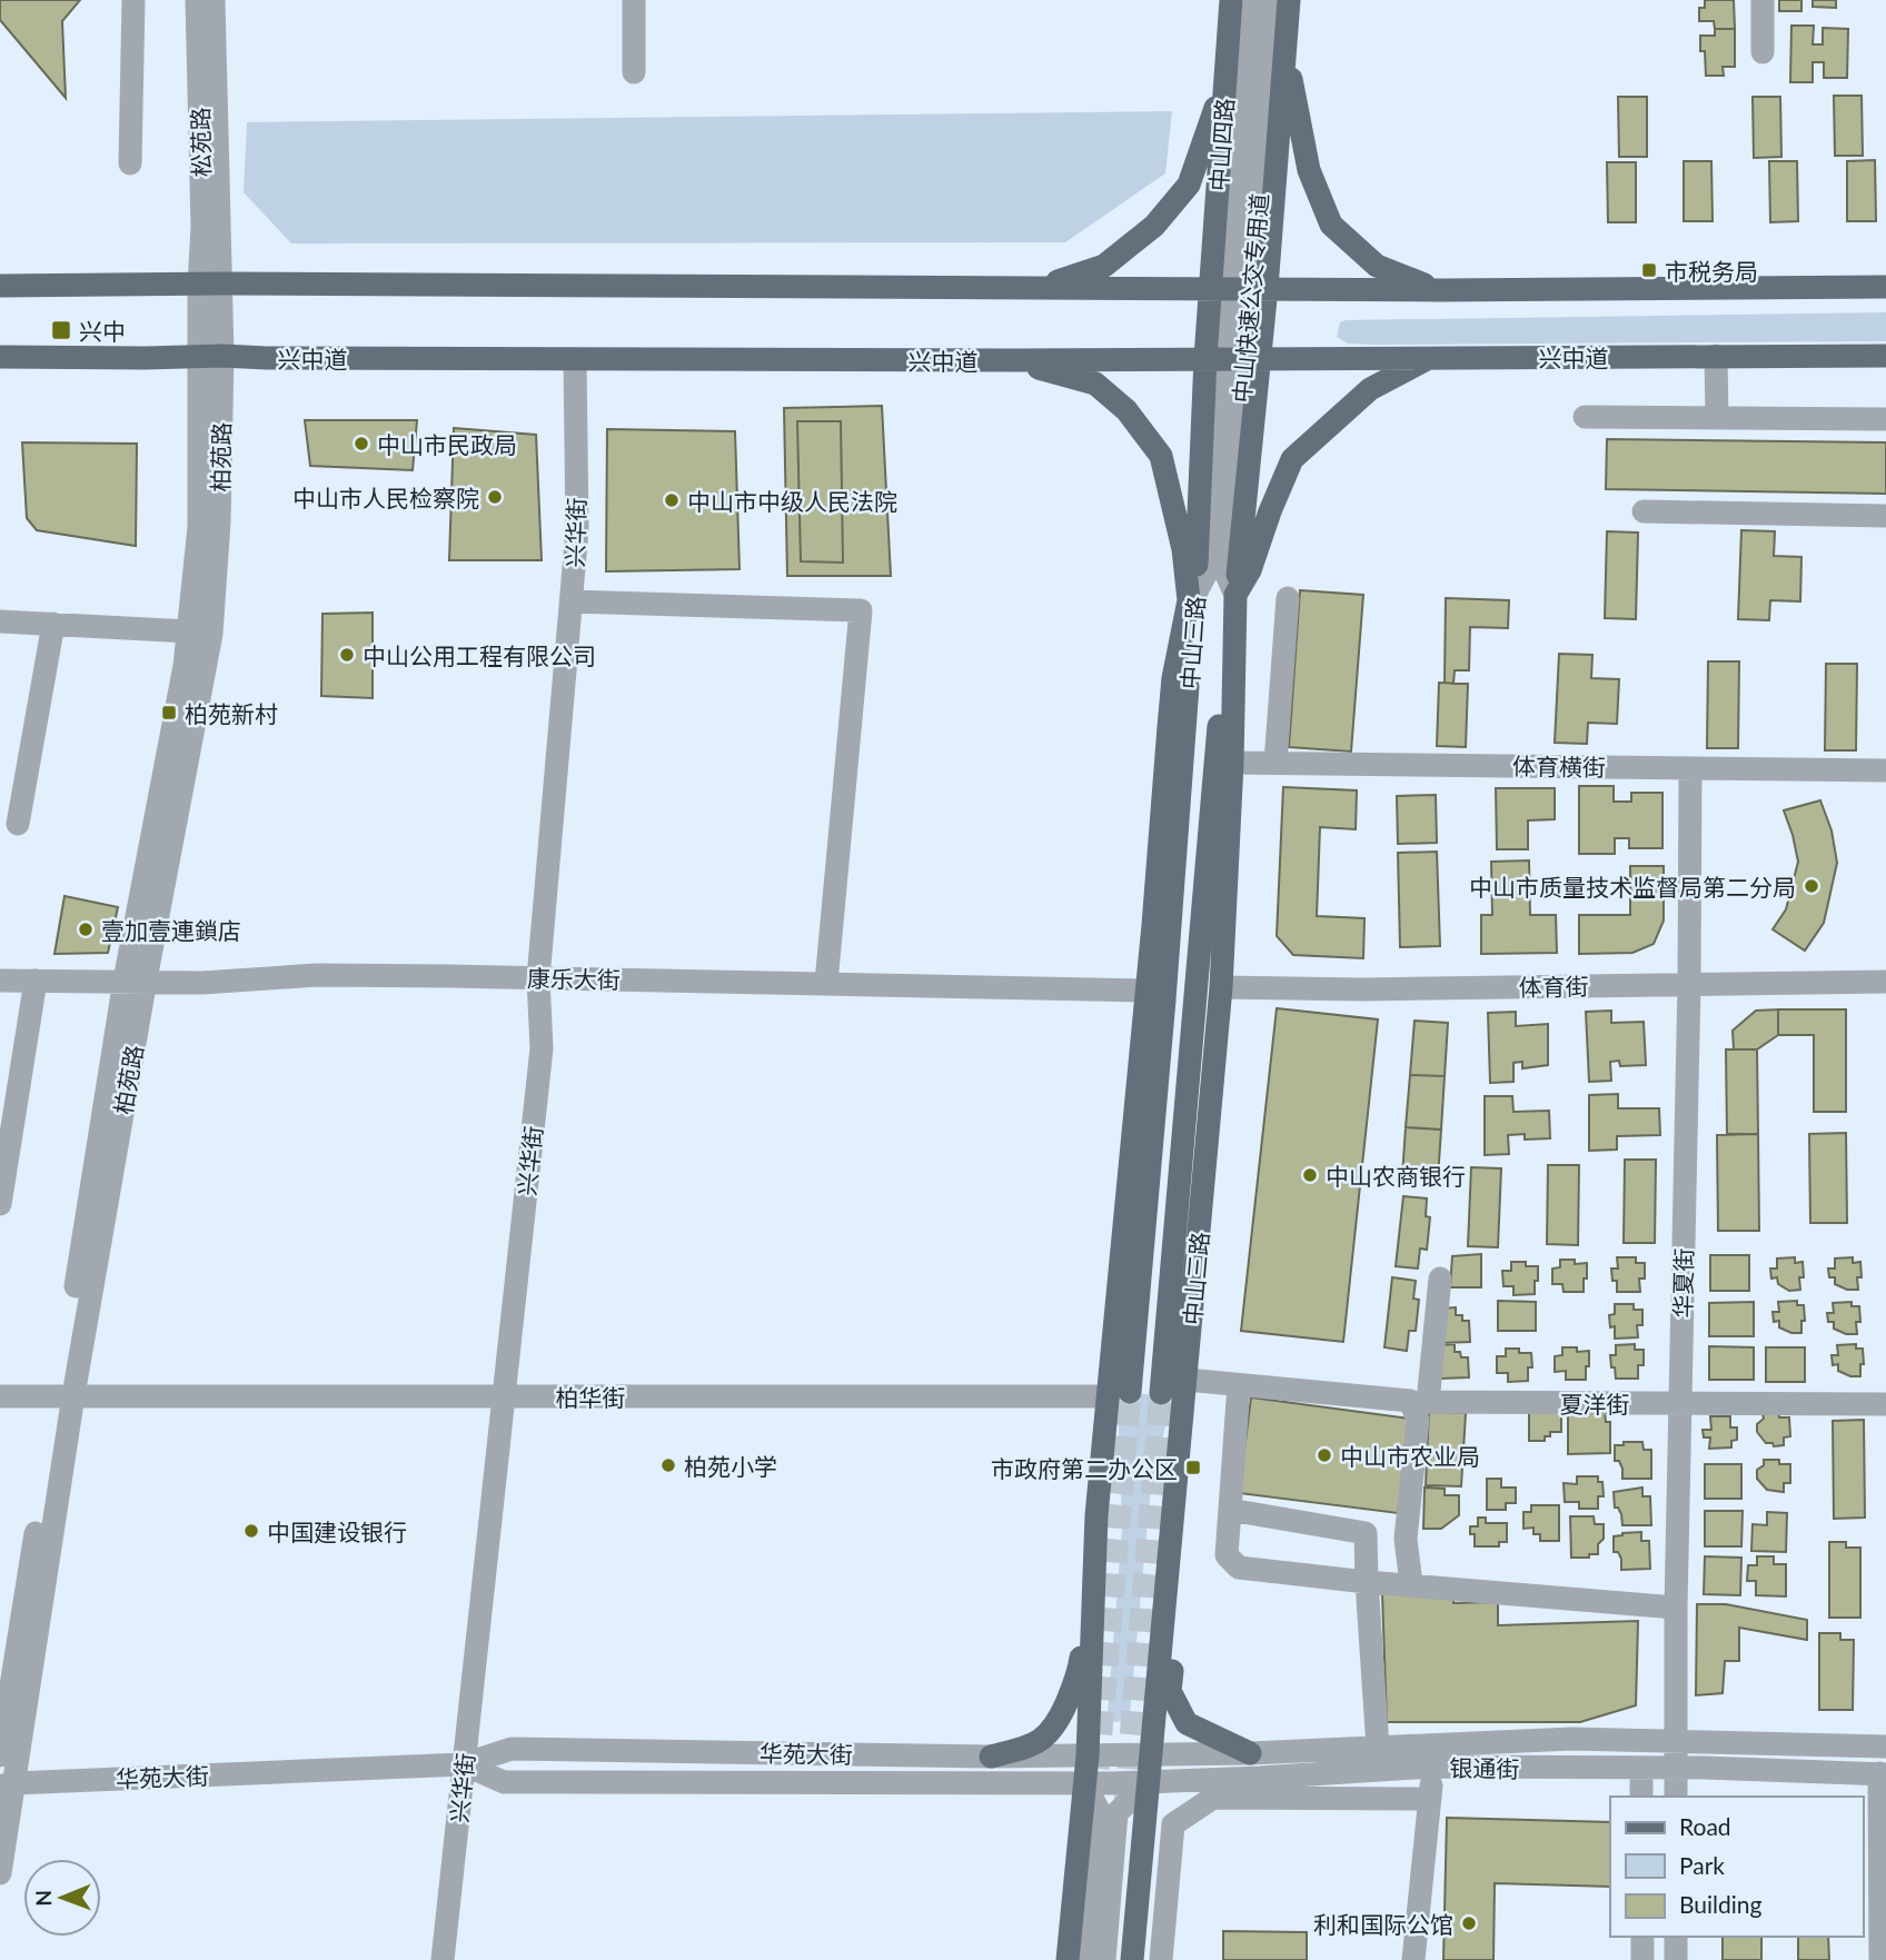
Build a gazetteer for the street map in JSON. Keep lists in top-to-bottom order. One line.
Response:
{"streets":{"main road":["中山四路","兴中道","中山三路"],"street":["松苑路","中山快速公交专用道","柏苑路","兴华街","体育横街","康乐大街","体育街","华夏街","柏华街","夏洋街","华苑大街","银通街"]},"crossings":[["松苑路","柏苑路"],["中山四路","中山快速公交专用道"],["中山四路","中山三路"],["中山快速公交专用道","中山三路"],["兴中道","柏苑路"],["兴中道","兴华街"],["兴中道","中山三路"],["柏苑路","康乐大街"],["柏苑路","柏华街"],["柏苑路","华苑大街"],["兴华街","康乐大街"],["兴华街","柏华街"],["兴华街","华苑大街"],["中山三路","体育横街"],["中山三路","康乐大街"],["中山三路","体育街"],["中山三路","柏华街"],["中山三路","华苑大街"],["中山三路","银通街"],["体育横街","华夏街"],["体育街","华夏街"],["华夏街","夏洋街"],["华夏街","银通街"],["华苑大街","银通街"]],"places":{"transit":["市税务局","兴中","柏苑新村","市政府第二办公区"],"other":["中山市民政局","中山市人民检察院","中山市中级人民法院","中山公用工程有限公司","中山市质量技术监督局第二分局","壹加壹連鎖店","中山农商银行","中山市农业局","柏苑小学","中国建设银行","利和国际公馆"]},"legend":["Road","Park","Building"],"north":"left"}
